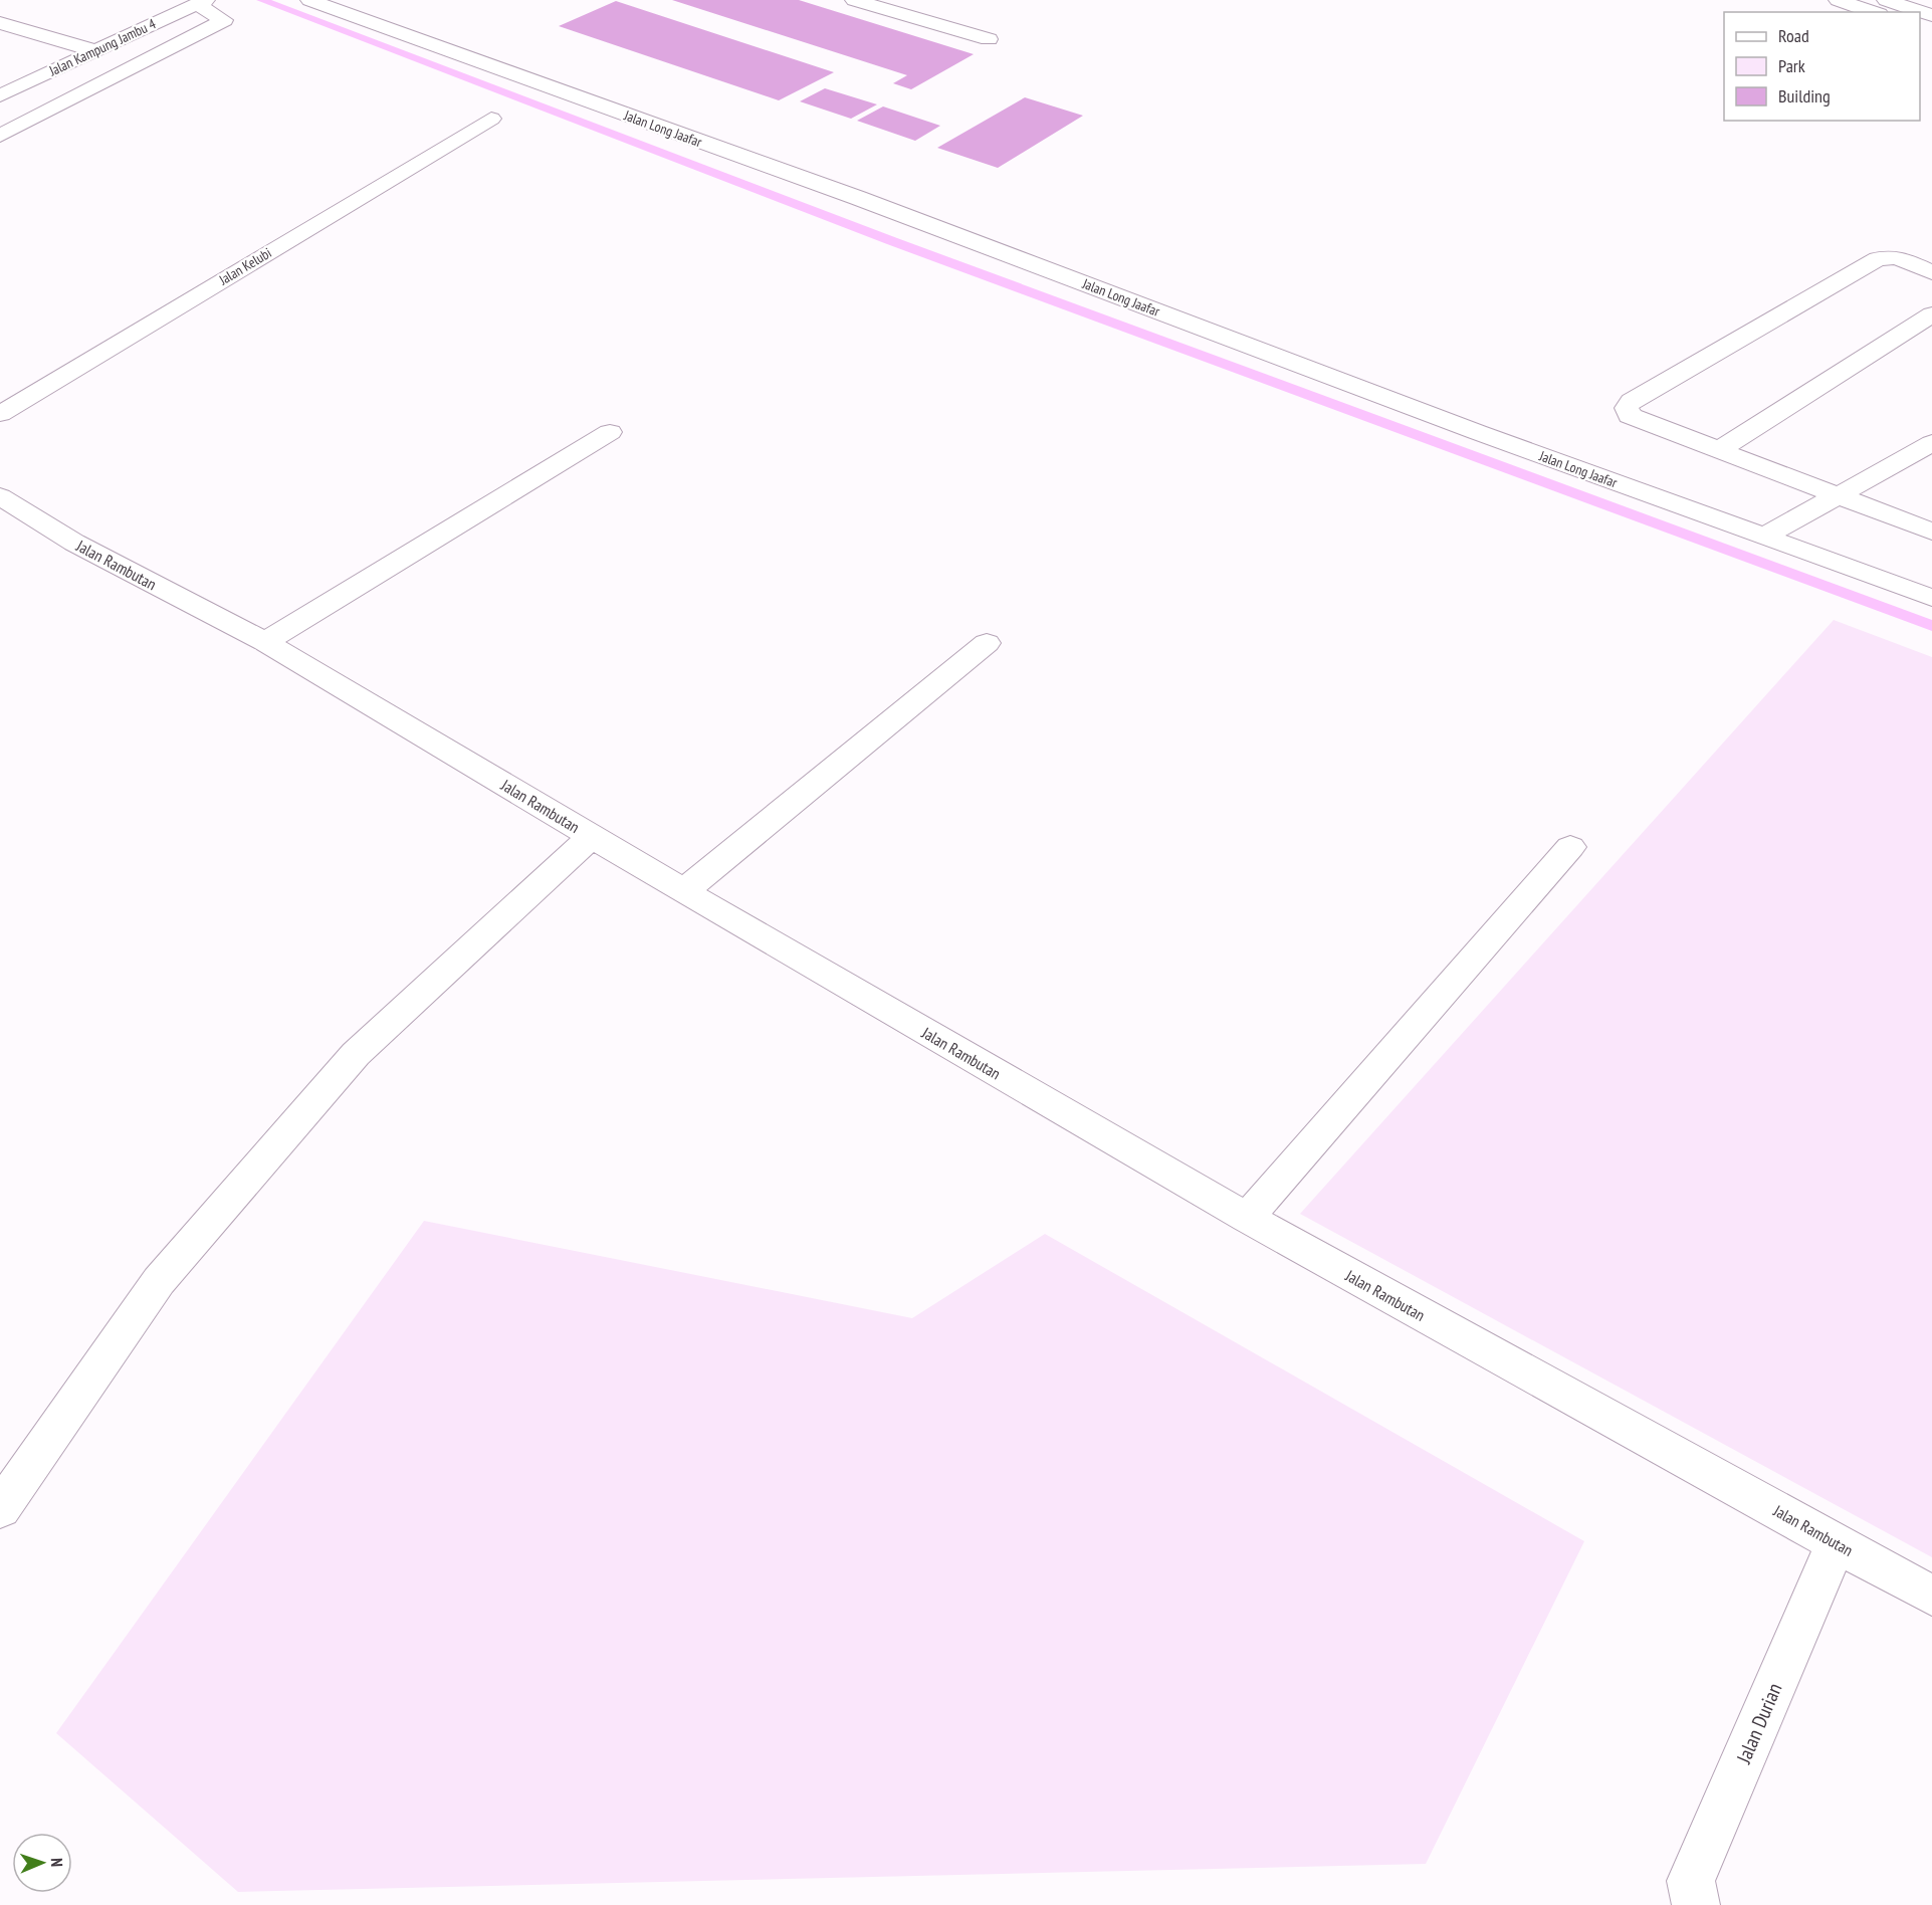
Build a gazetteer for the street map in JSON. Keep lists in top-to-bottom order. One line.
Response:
{"streets":{"street":["Jalan Kampung Jambu 4","Jalan Long Jaafar","Jalan Kelubi","Jalan Rambutan","Jalan Durian"]},"crossings":[["Jalan Rambutan","Jalan Durian"]],"legend":["Road","Park","Building"],"north":"right"}
